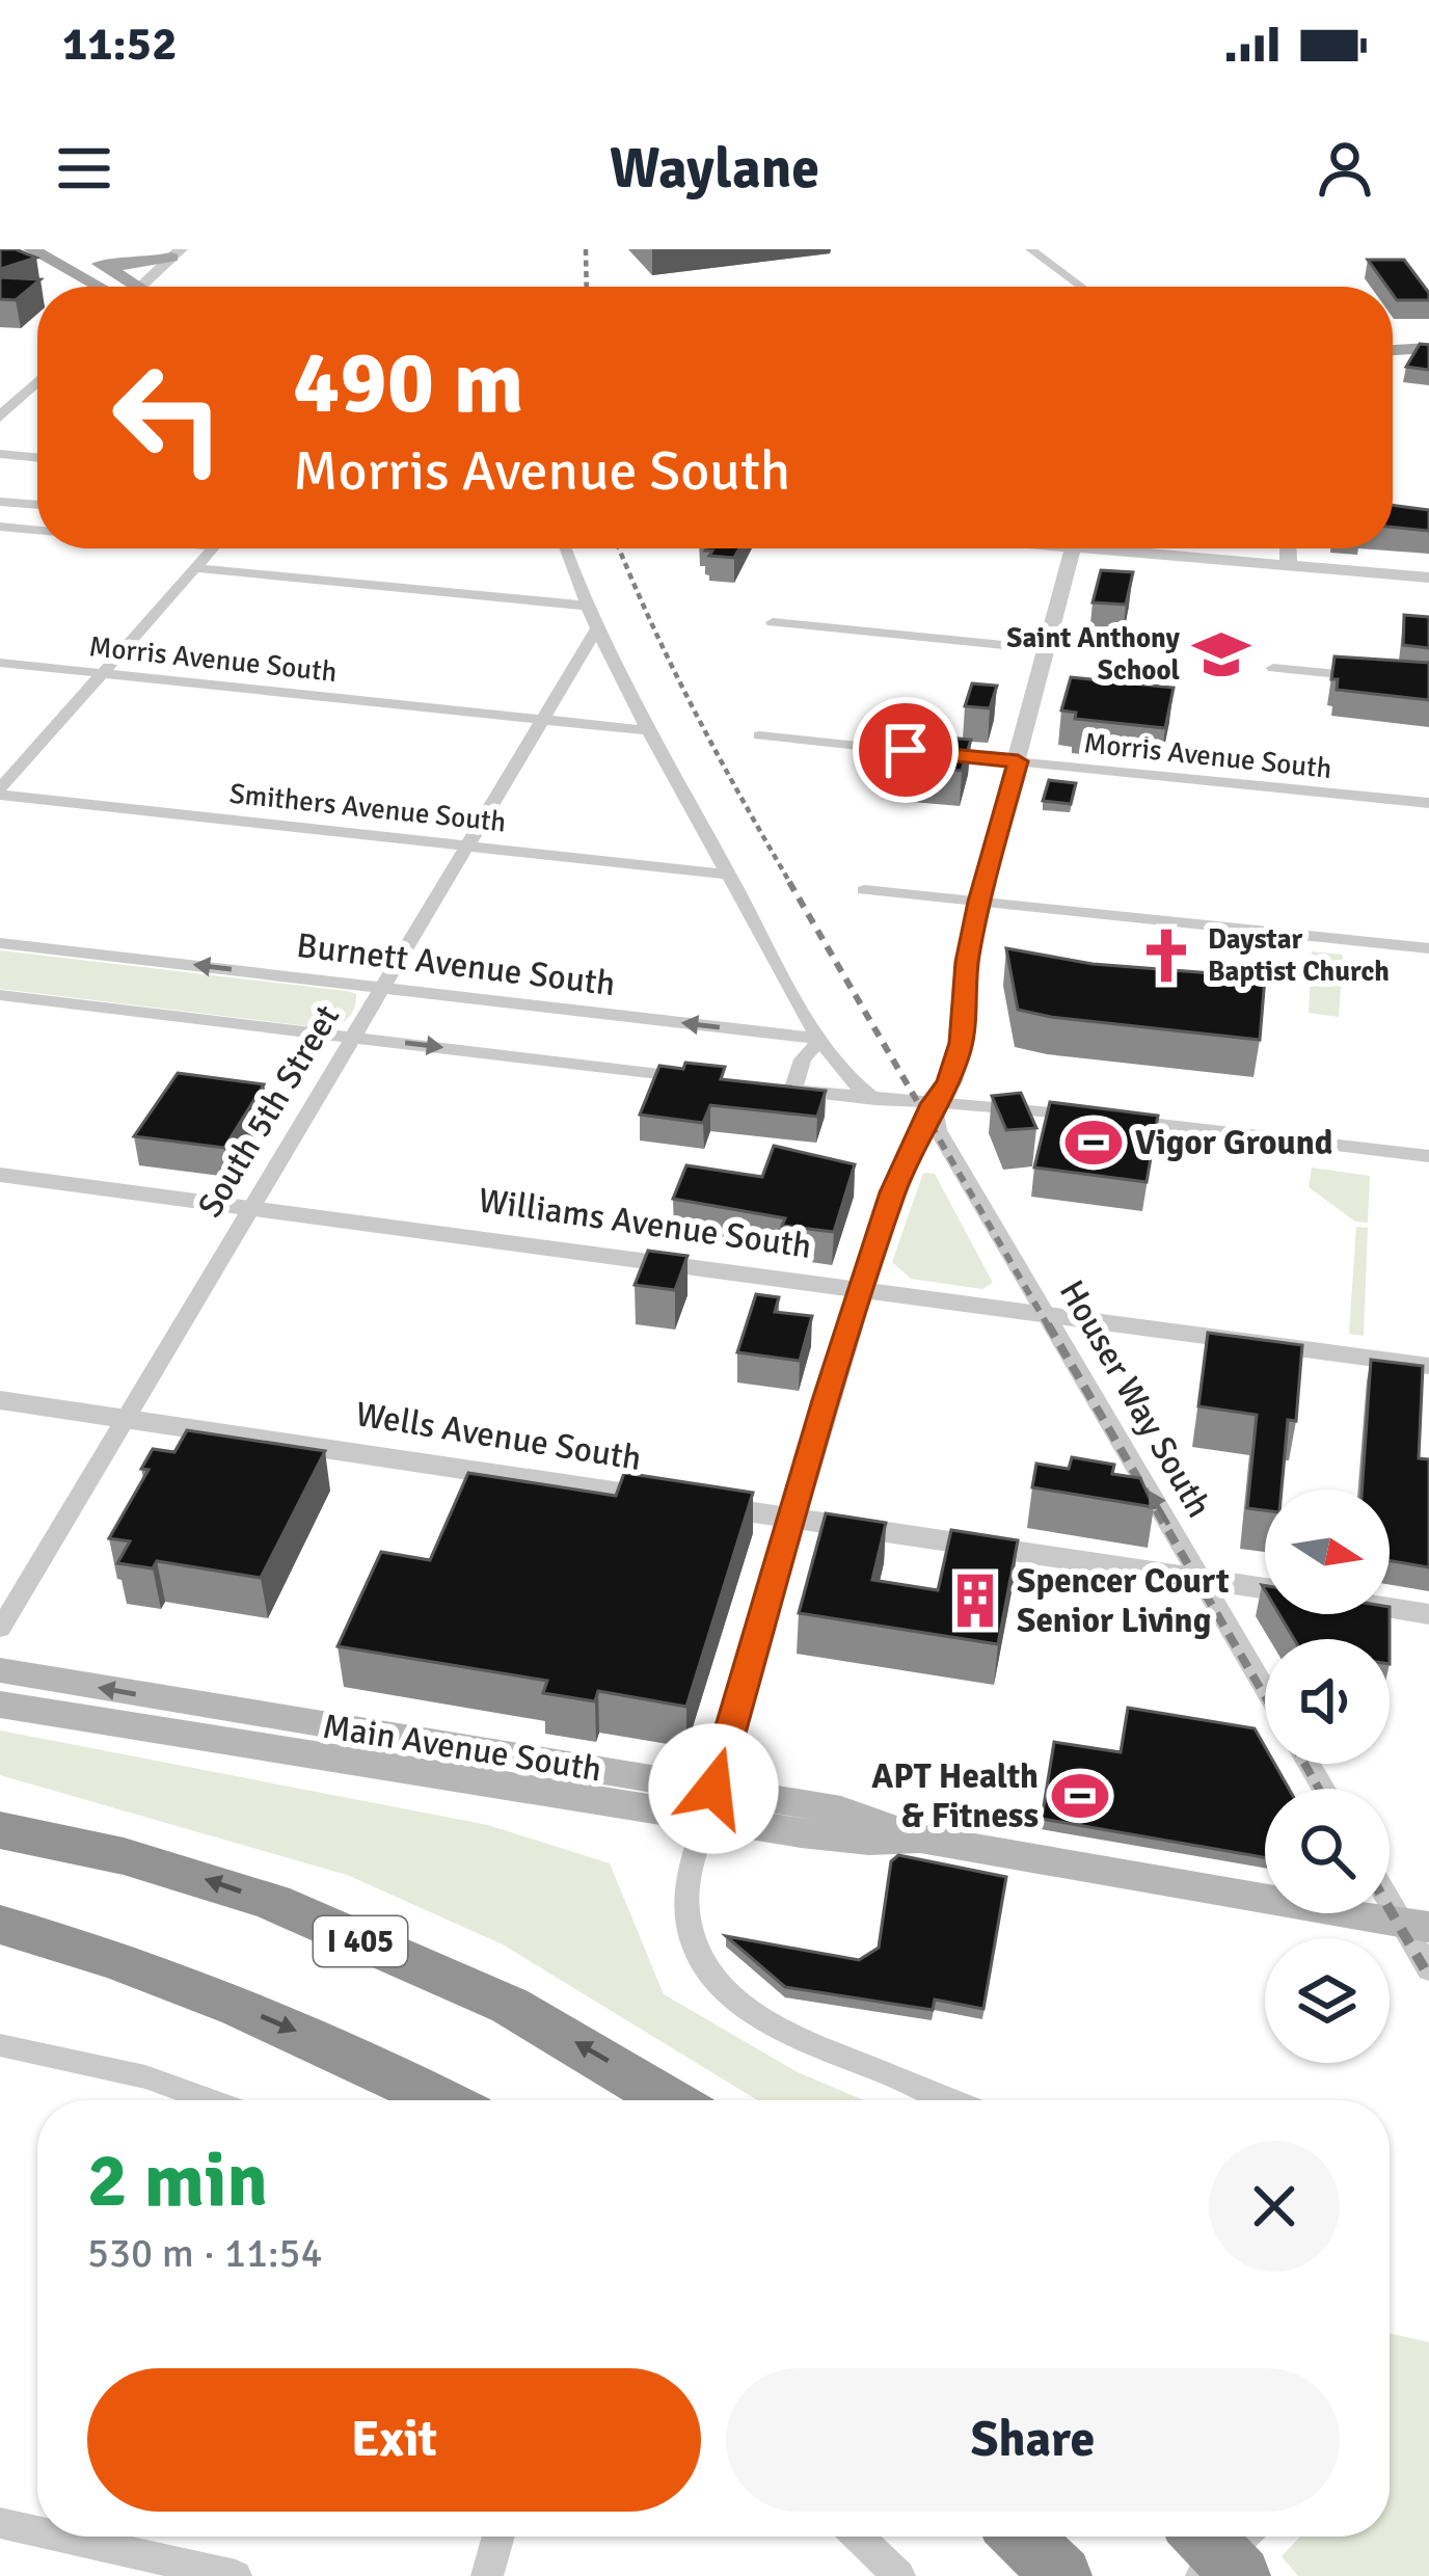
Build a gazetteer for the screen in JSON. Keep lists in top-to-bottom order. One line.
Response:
{"streets":{"highway":["I 405"],"main road":["Main Avenue South"],"street":["Morris Avenue South","Smithers Avenue South","Burnett Avenue South","South 5th Street","Williams Avenue South","Houser Way South","Wells Avenue South"]},"crossings":[["Morris Avenue South","South 5th Street"],["Smithers Avenue South","South 5th Street"],["Burnett Avenue South","South 5th Street"],["South 5th Street","Williams Avenue South"],["South 5th Street","Wells Avenue South"],["Williams Avenue South","Houser Way South"],["Houser Way South","Wells Avenue South"]],"one_way":["Houser Way South"],"places":{"school or university":["Saint Anthony School"],"church":["Daystar Baptist Church"],"sports":["Vigor Ground","APT Health & Fitness"],"building":["Spencer Court Senior Living"]},"north":"right","page":{"status":"11:52","header":"Waylane","turn":["490 m","Morris Avenue South"],"heading":["2 min","530 m · 11:54"],"buttons":["Exit","Share"]}}
